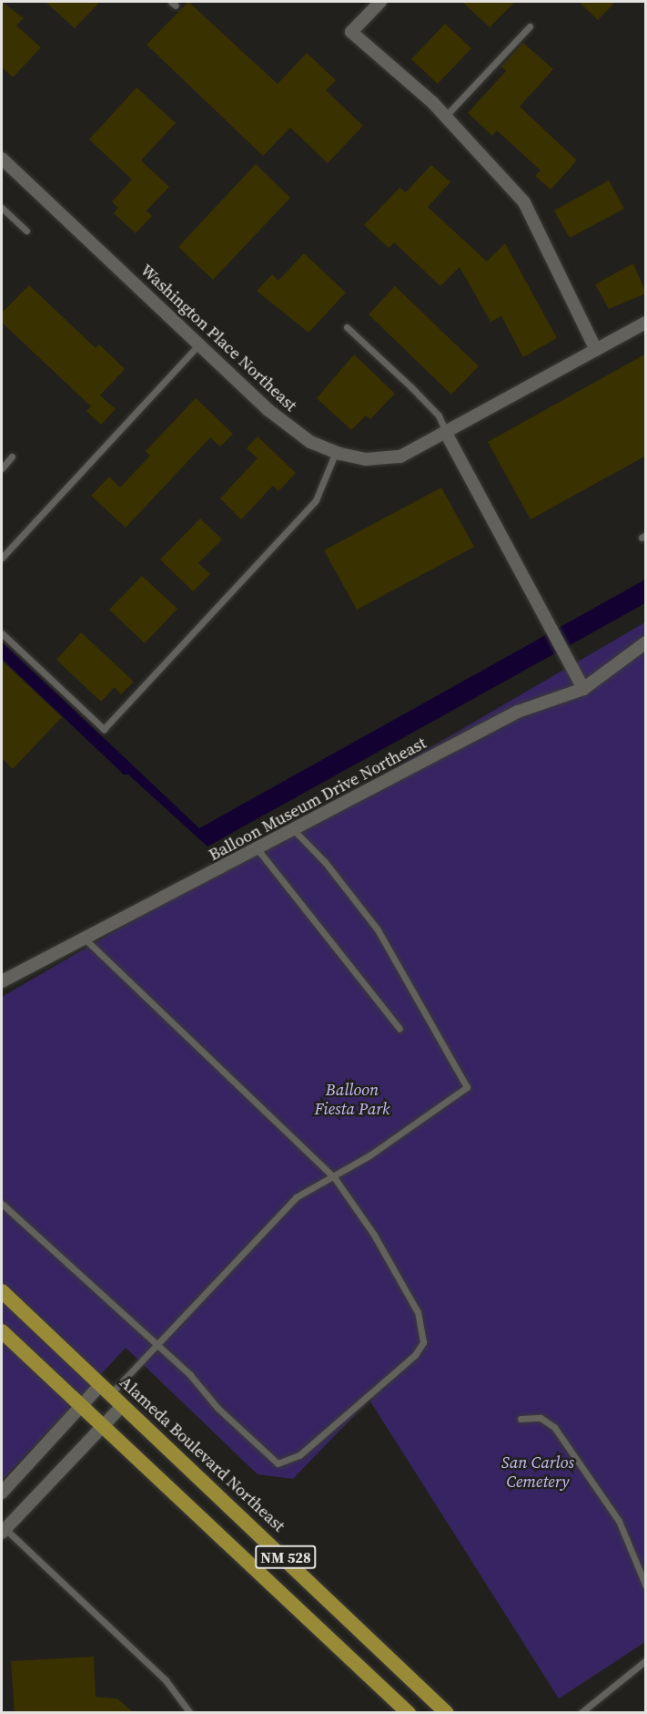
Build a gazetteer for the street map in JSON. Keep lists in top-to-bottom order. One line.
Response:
{"streets":{"main road":["Alameda Boulevard Northeast","NM 528"],"street":["Washington Place Northeast","Balloon Museum Drive Northeast"]},"parks":["Balloon Fiesta Park","San Carlos Cemetery"]}
